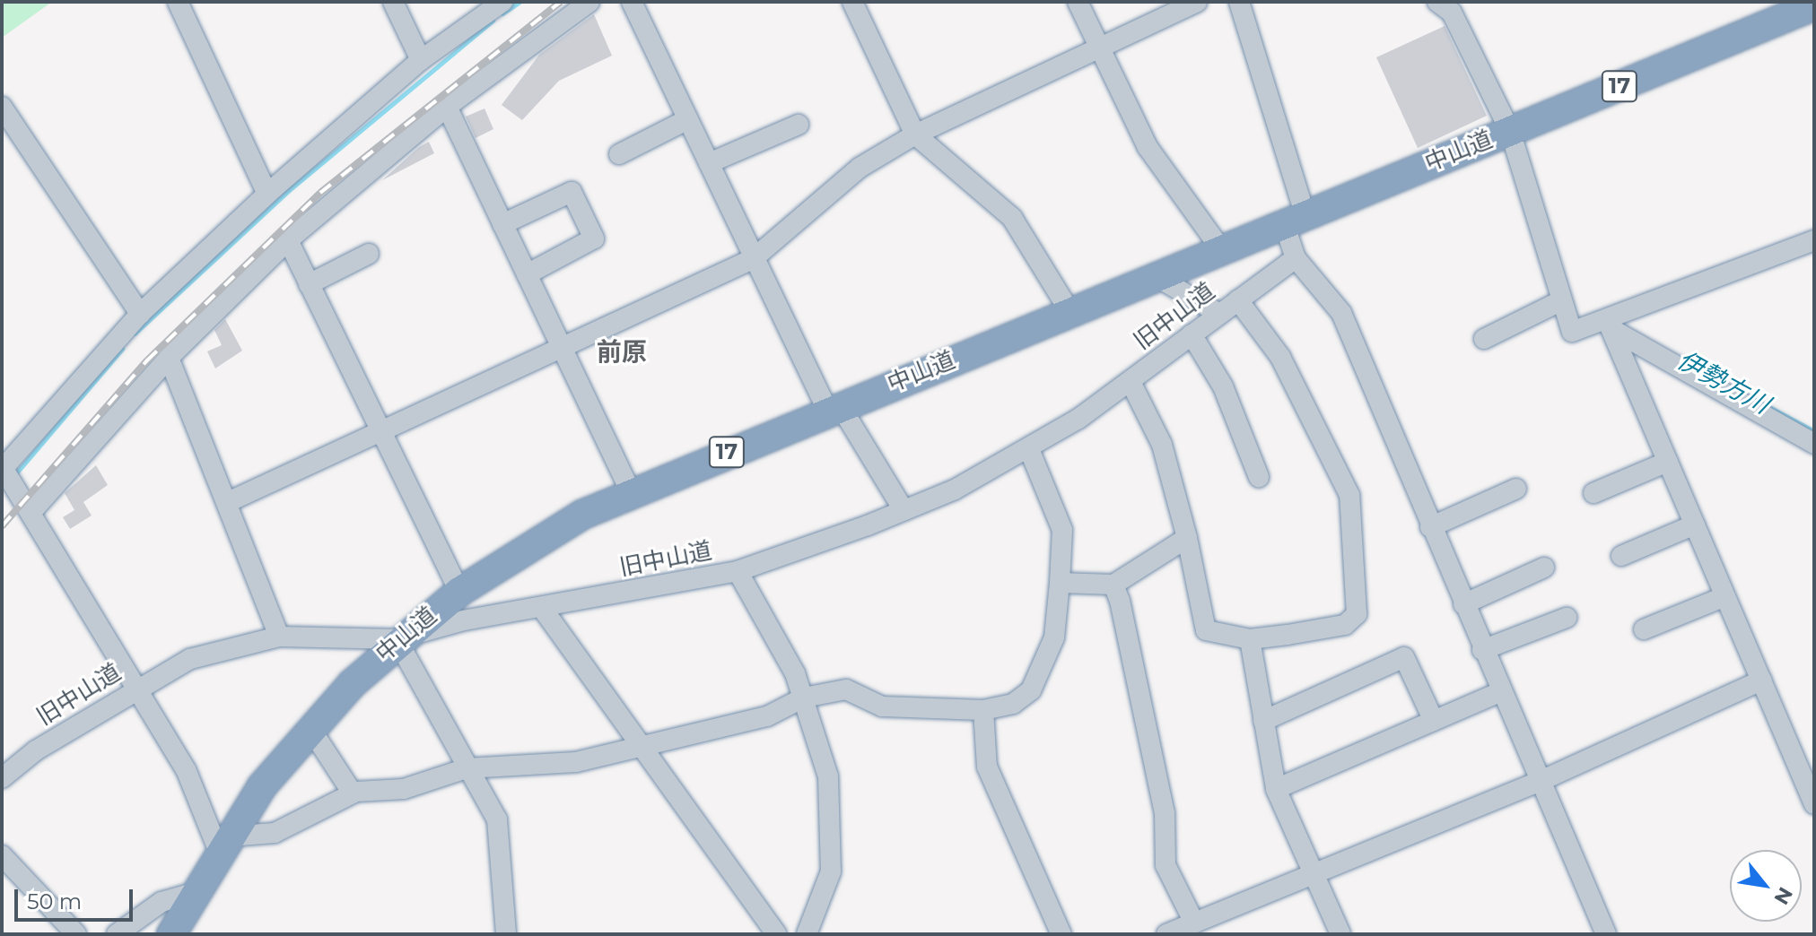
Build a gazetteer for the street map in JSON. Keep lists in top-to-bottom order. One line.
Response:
{"streets":{"highway":["17","中山道"],"street":["旧中山道"]},"crossings":[["中山道","旧中山道"]],"districts":["前原"],"water":["伊勢方川"],"scale_bar":"50 m","north":"bottom right"}
